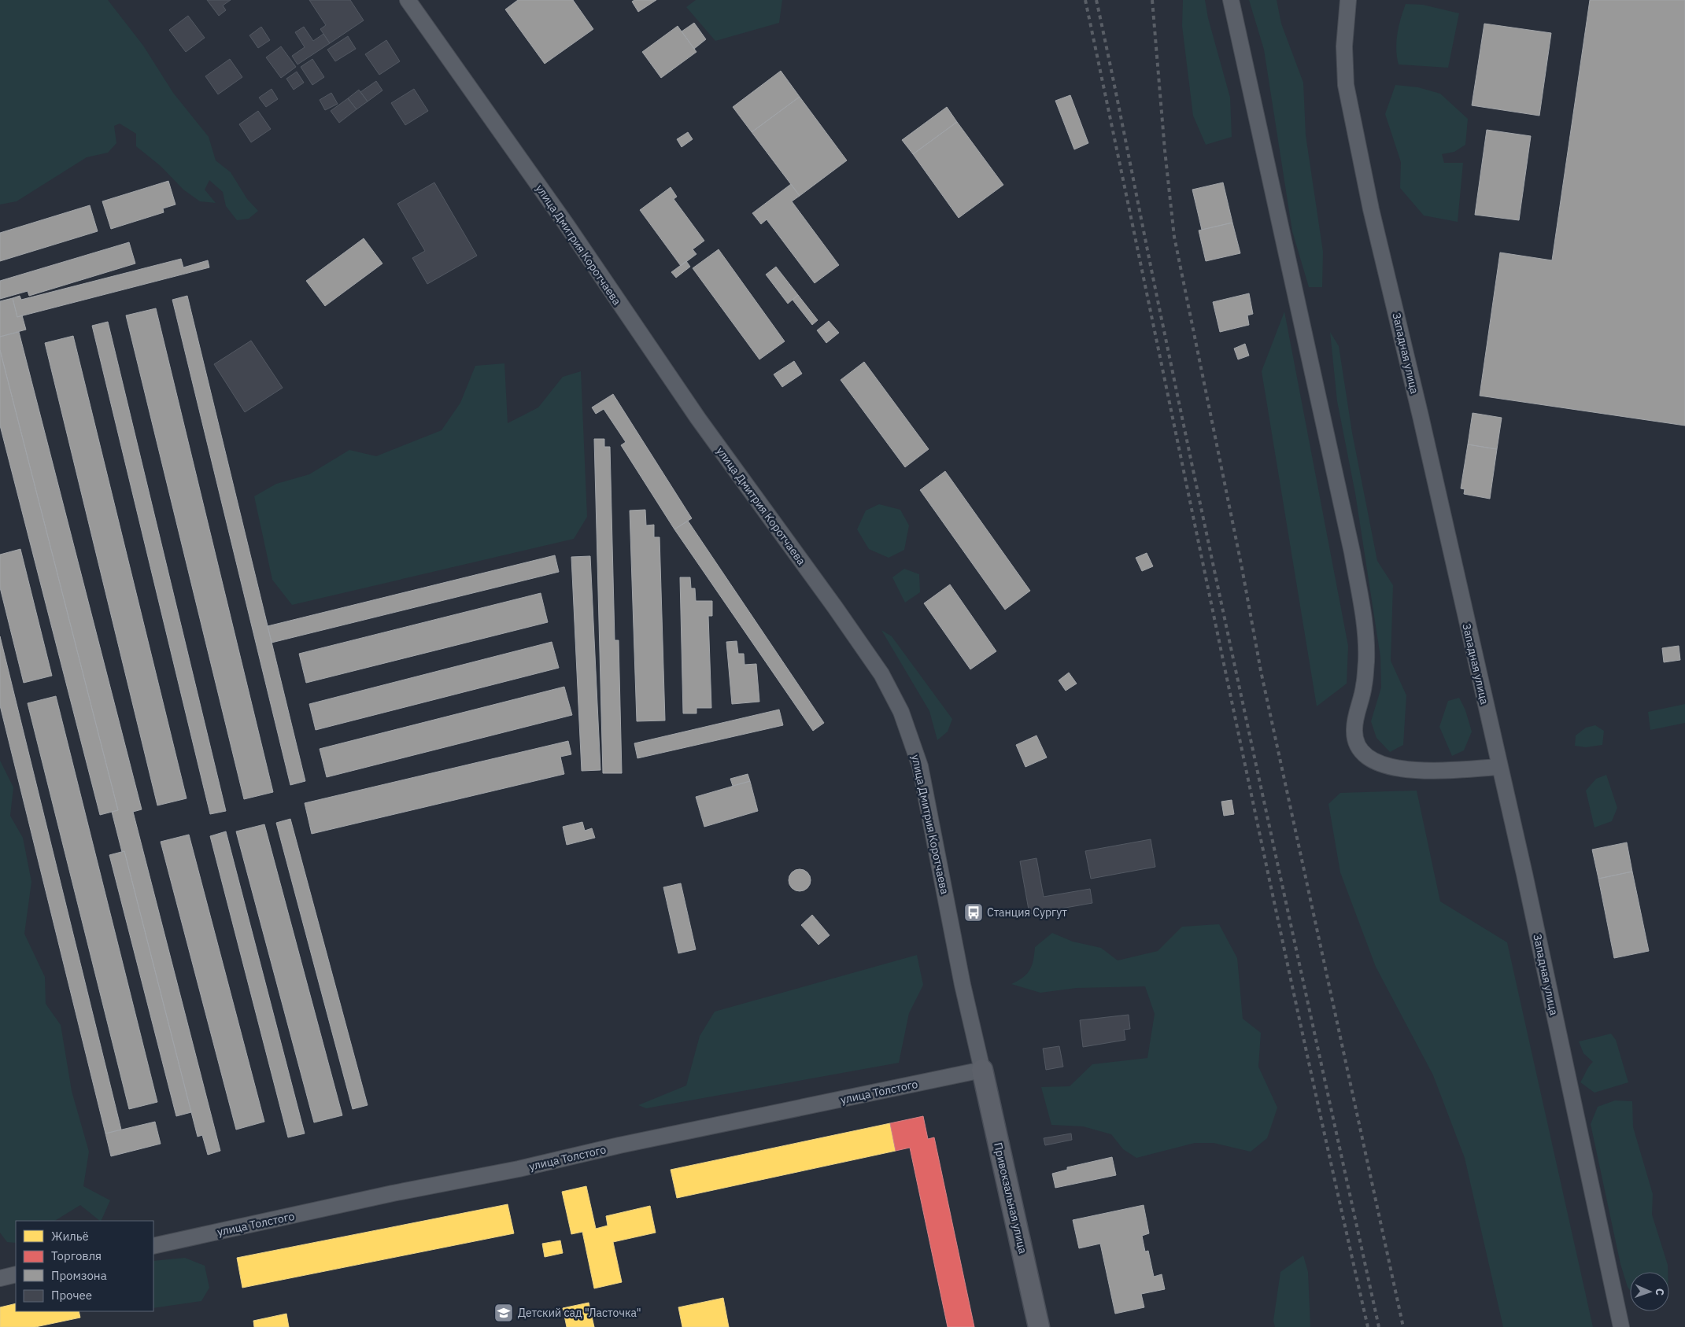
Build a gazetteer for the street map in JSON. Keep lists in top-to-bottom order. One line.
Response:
{"streets":{"main road":["Привокзальная улица"],"street":["улица Дмитрия Коротчаева","Западная улица","улица Толстого"]},"crossings":[["улица Дмитрия Коротчаева","улица Толстого"],["улица Дмитрия Коротчаева","Привокзальная улица"],["улица Толстого","Привокзальная улица"]],"places":{"bus stop":["Станция Сургут"],"school or university":["Детский сад \"Ласточка\""]},"legend":["Жильё","Торговля","Промзона","Прочее"],"north":"right"}
